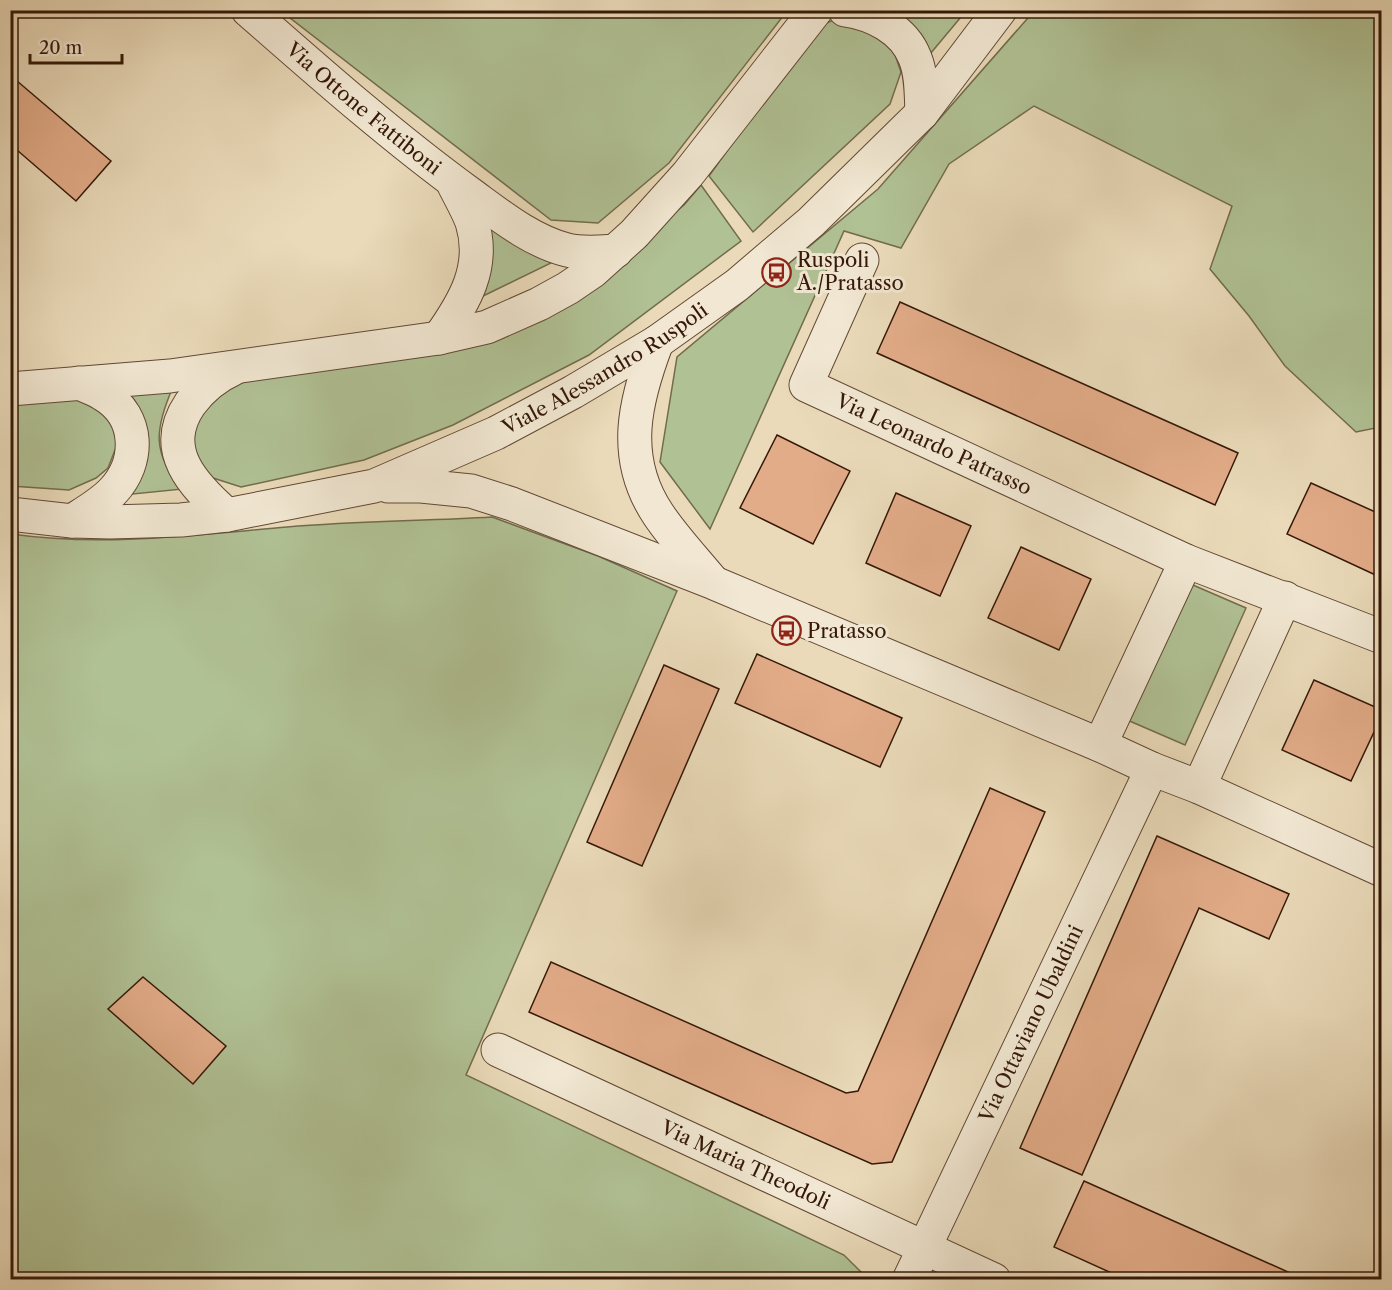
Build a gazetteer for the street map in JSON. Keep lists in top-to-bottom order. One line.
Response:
{"streets":{"street":["Via Ottone Fattiboni","Viale Alessandro Ruspoli","Via Leonardo Patrasso","Via Ottaviano Ubaldini","Via Maria Theodoli"]},"crossings":[["Via Ottaviano Ubaldini","Via Maria Theodoli"]],"places":{"bus stop":["Ruspoli A./Pratasso","Pratasso"]},"scale_bar":"20 m"}
